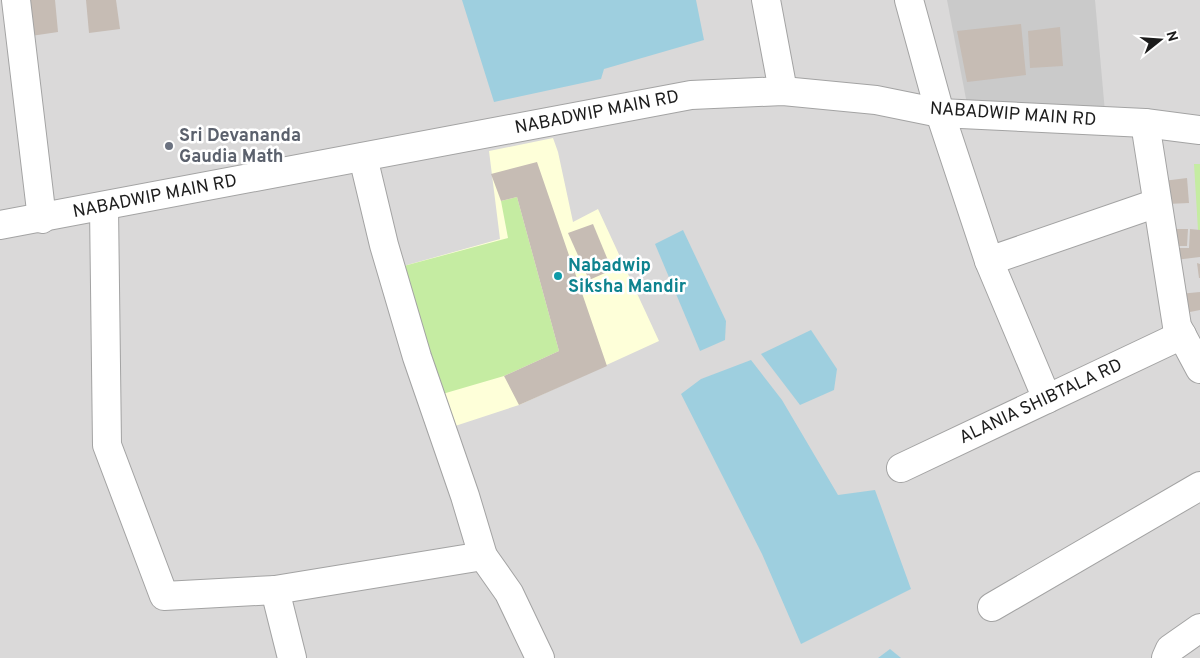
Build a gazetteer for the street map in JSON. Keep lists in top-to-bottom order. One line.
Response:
{"streets":{"street":["NABADWIP MAIN RD","ALANIA SHIBTALA RD"]},"places":["Sri Devananda Gaudia Math","Nabadwip Siksha Mandir"],"north":"right"}
